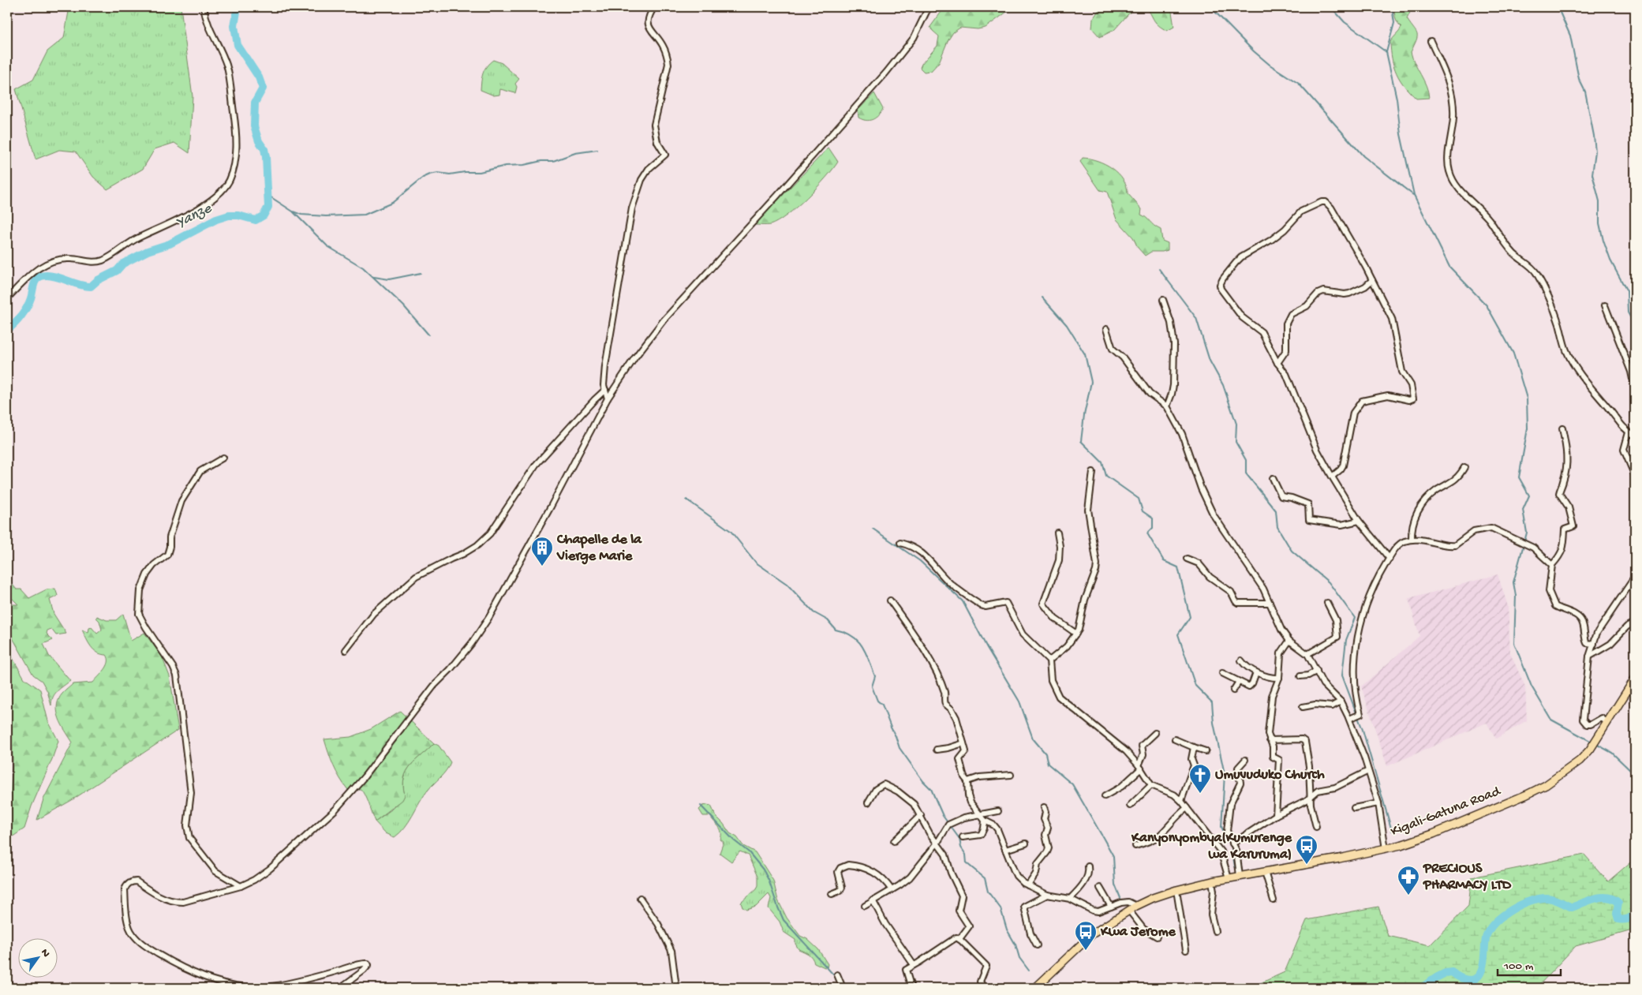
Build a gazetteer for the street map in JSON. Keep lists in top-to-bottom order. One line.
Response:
{"streets":{"highway":["Kigali-Gatuna Road"]},"water":["Yanze"],"places":{"building":["Chapelle de la Vierge Marie"],"church":["Umuvuduko Church"],"bus stop":["Kanyonyombya(Kumurenge wa Karuruma)","Kwa Jerome"],"pharmacy":["PRECIOUS PHARMACY LTD"]},"scale_bar":"100 m","north":"top right"}
